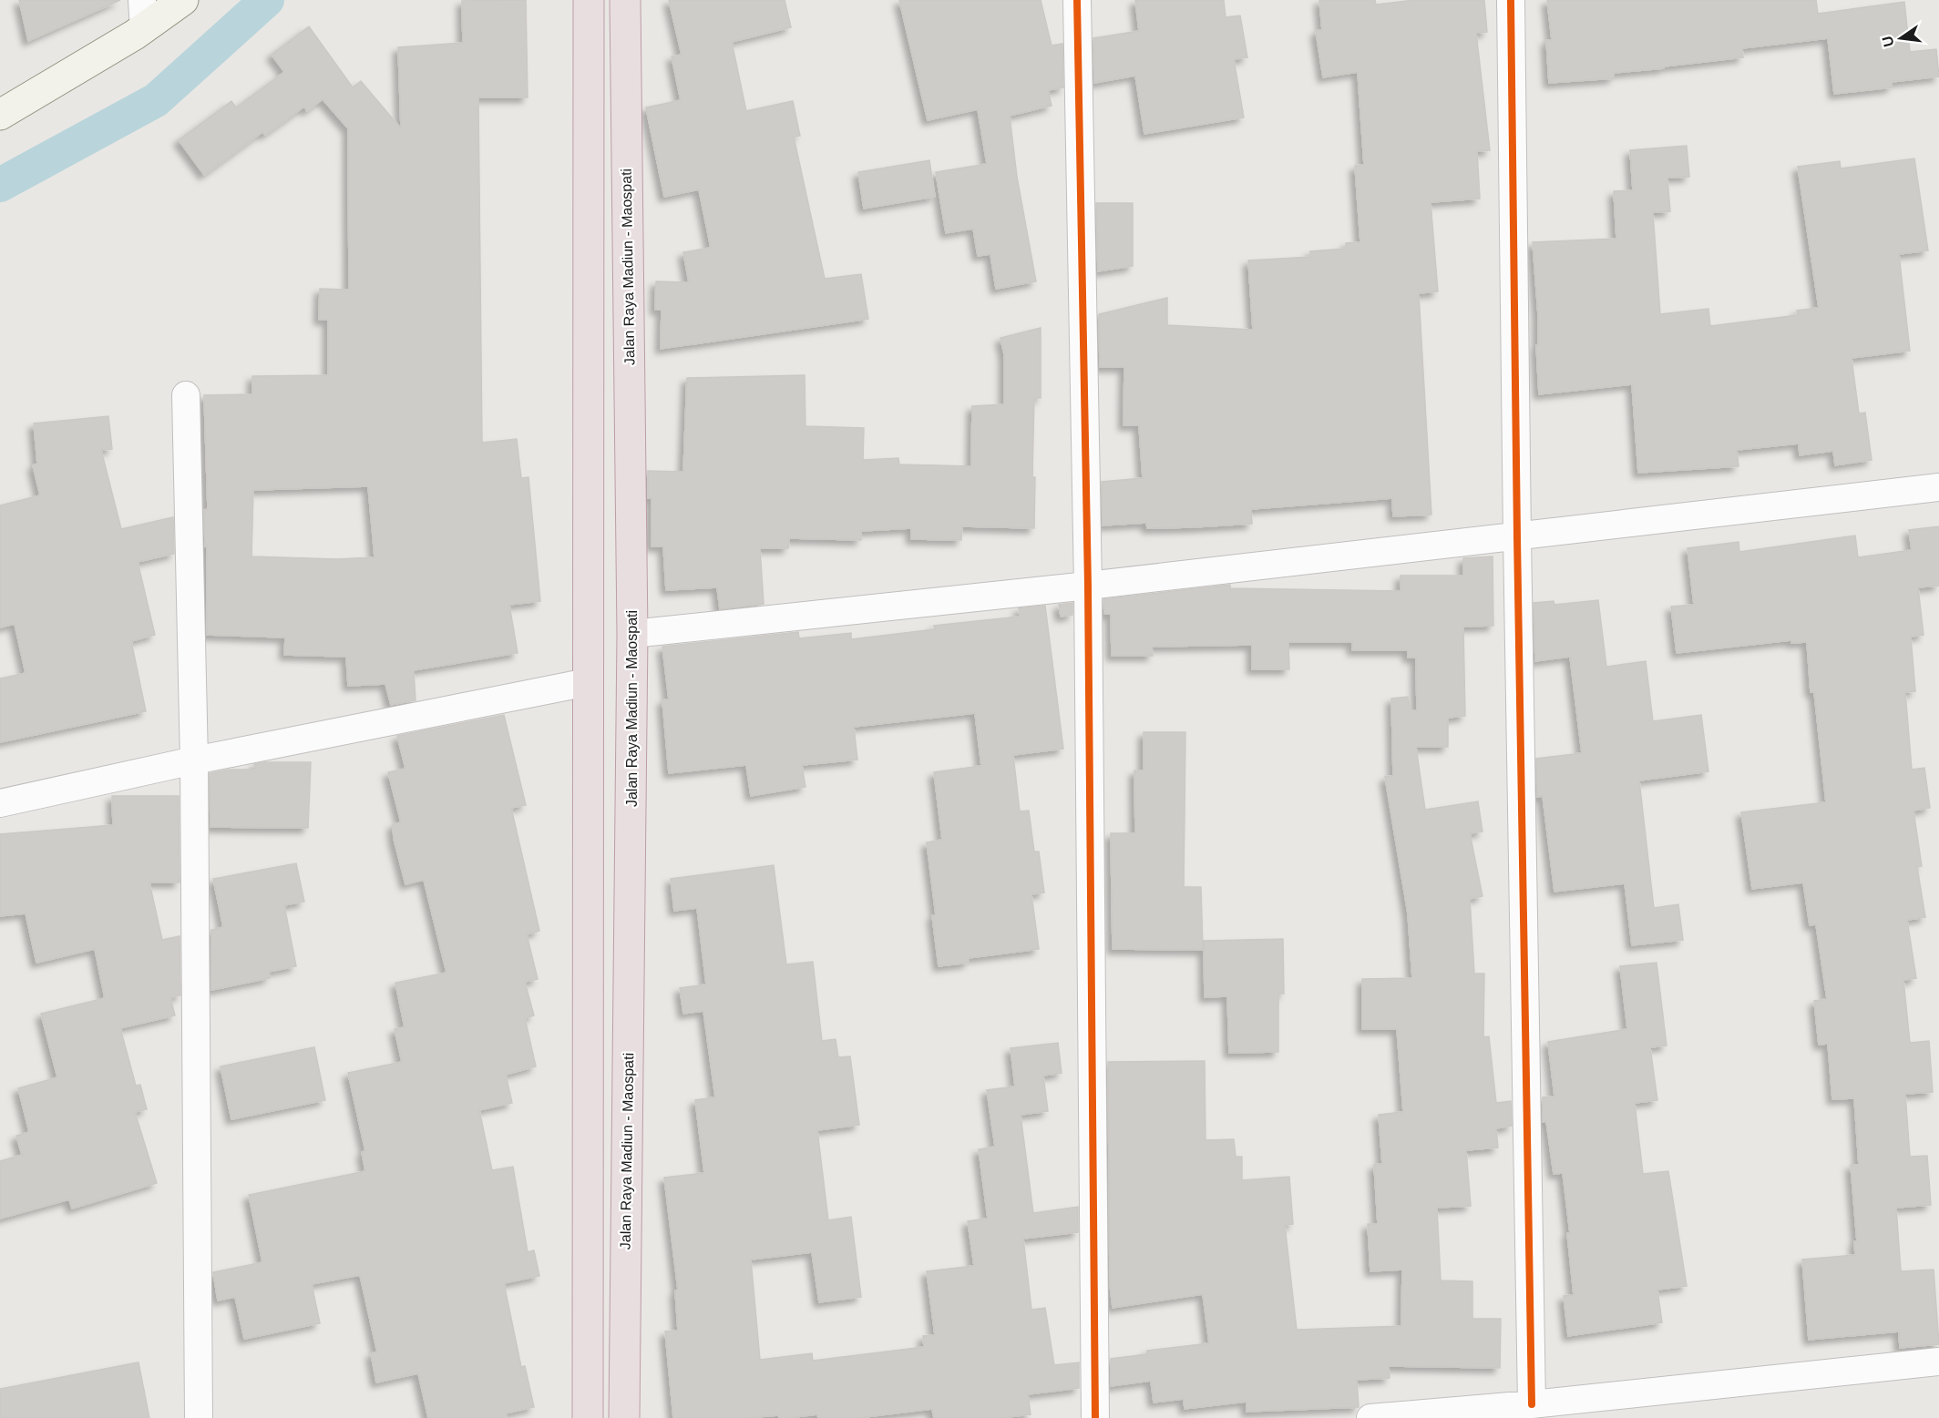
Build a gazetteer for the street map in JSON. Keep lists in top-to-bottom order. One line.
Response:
{"streets":{"highway":["Jalan Raya Madiun - Maospati"]},"north":"left"}
